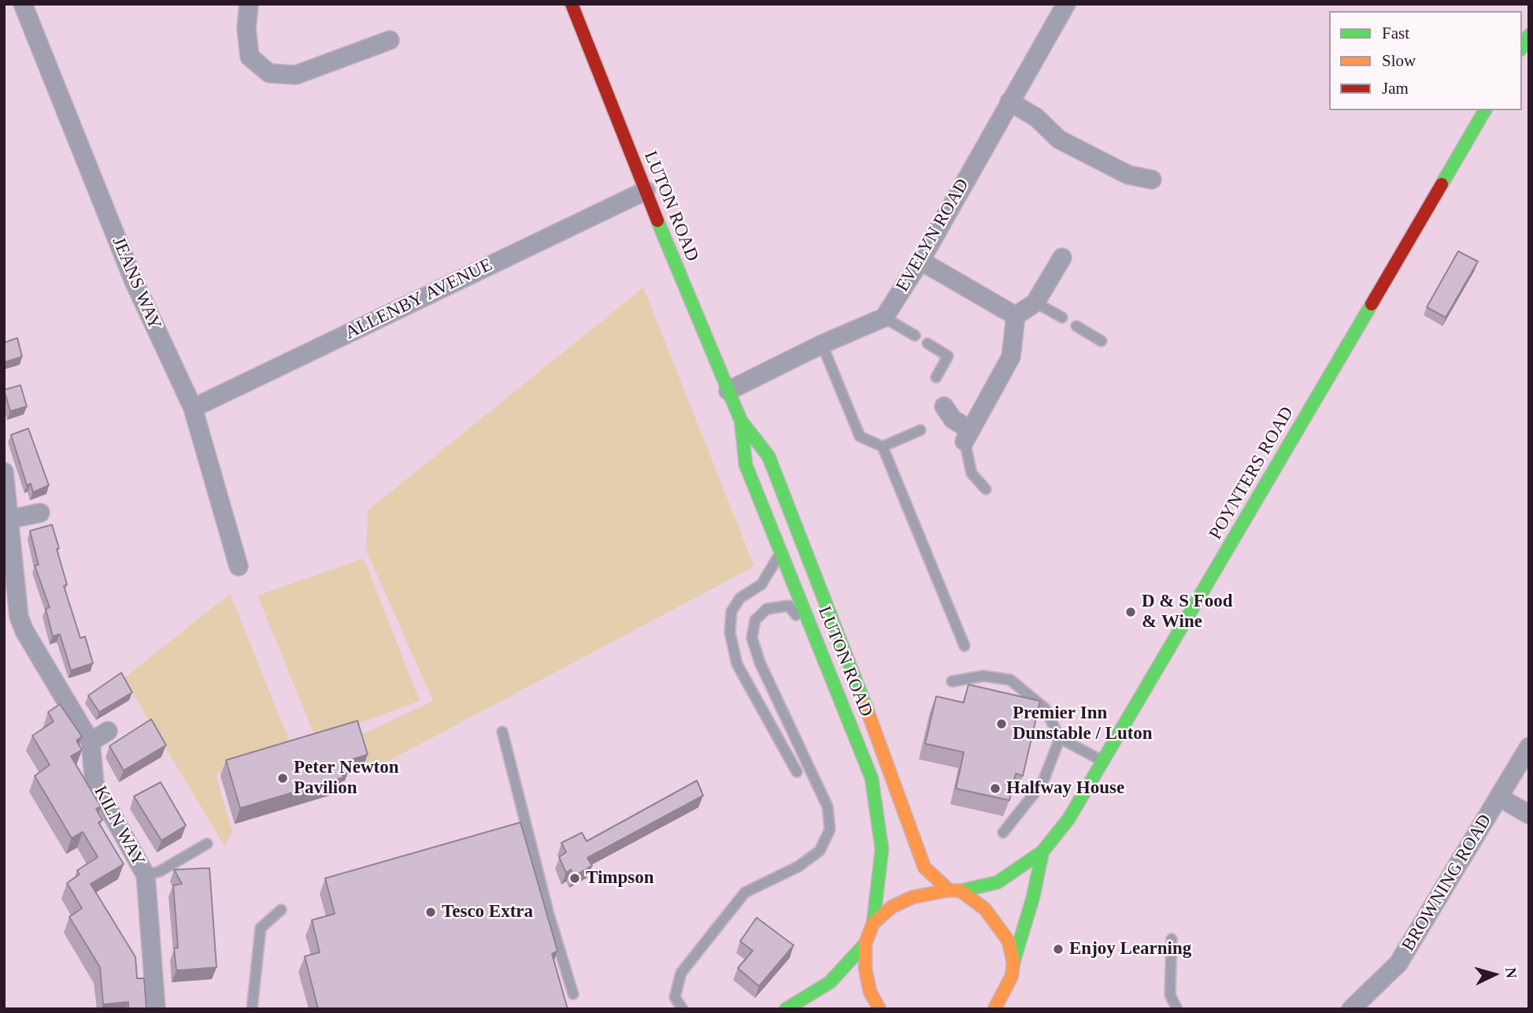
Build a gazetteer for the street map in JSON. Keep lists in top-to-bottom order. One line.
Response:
{"streets":{"main road":["LUTON ROAD","POYNTERS ROAD"],"street":["EVELYN ROAD","JEANS WAY","ALLENBY AVENUE","KILN WAY","BROWNING ROAD"]},"crossings":[["LUTON ROAD","ALLENBY AVENUE"],["LUTON ROAD","POYNTERS ROAD"],["JEANS WAY","ALLENBY AVENUE"]],"places":["D & S Food & Wine","Premier Inn Dunstable / Luton","Peter Newton Pavilion","Halfway House","Timpson","Tesco Extra","Enjoy Learning"],"legend":["Fast","Slow","Jam"],"north":"right"}
